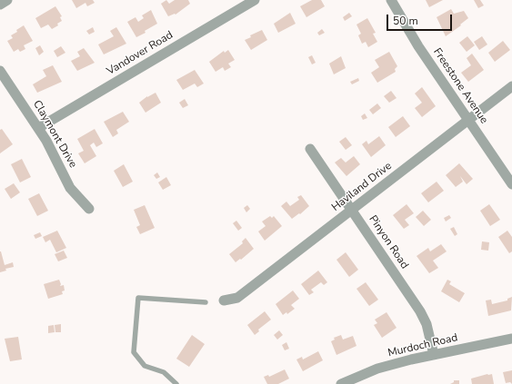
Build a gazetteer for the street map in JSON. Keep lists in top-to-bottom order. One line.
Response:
{"streets":{"street":["Vandover Road","Freestone Avenue","Claymont Drive","Haviland Drive","Pinyon Road","Murdoch Road"]},"crossings":[["Vandover Road","Claymont Drive"],["Freestone Avenue","Haviland Drive"],["Haviland Drive","Pinyon Road"],["Pinyon Road","Murdoch Road"]],"scale_bar":"50 m"}
